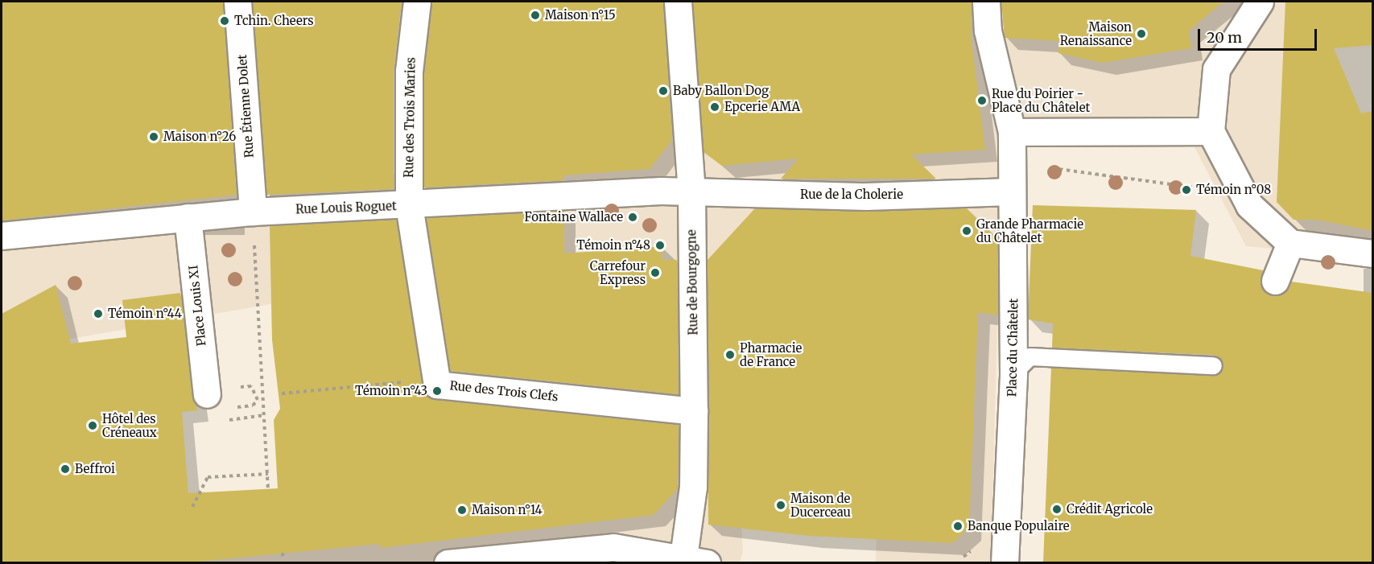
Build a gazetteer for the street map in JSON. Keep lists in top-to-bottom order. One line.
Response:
{"streets":{"street":["Rue Étienne Dolet","Rue des Trois Maries","Rue de la Cholerie","Rue Louis Roguet","Rue de Bourgogne","Place Louis XI","Place du Châtelet","Rue des Trois Clefs"]},"crossings":[["Rue Étienne Dolet","Rue Louis Roguet"],["Rue des Trois Maries","Rue Louis Roguet"],["Rue des Trois Maries","Rue des Trois Clefs"],["Rue de la Cholerie","Rue Louis Roguet"],["Rue de la Cholerie","Rue de Bourgogne"],["Rue de la Cholerie","Place du Châtelet"],["Rue Louis Roguet","Rue de Bourgogne"],["Rue Louis Roguet","Place Louis XI"],["Rue Louis Roguet","Rue des Trois Clefs"],["Rue de Bourgogne","Rue des Trois Clefs"]],"places":["Maison n°15","Tchin. Cheers","Maison Renaissance","Baby Ballon Dog","Rue du Poirier - Place du Châtelet","Epcerie AMA","Maison n°26","Témoin n°08","Fontaine Wallace","Grande Pharmacie du Châtelet","Témoin n°48","Carrefour Express","Témoin n°44","Pharmacie de France","Témoin n°43","Hôtel des Créneaux","Beffroi","Maison de Ducerceau","Crédit Agricole","Maison n°14","Banque Populaire"],"scale_bar":"20 m"}
